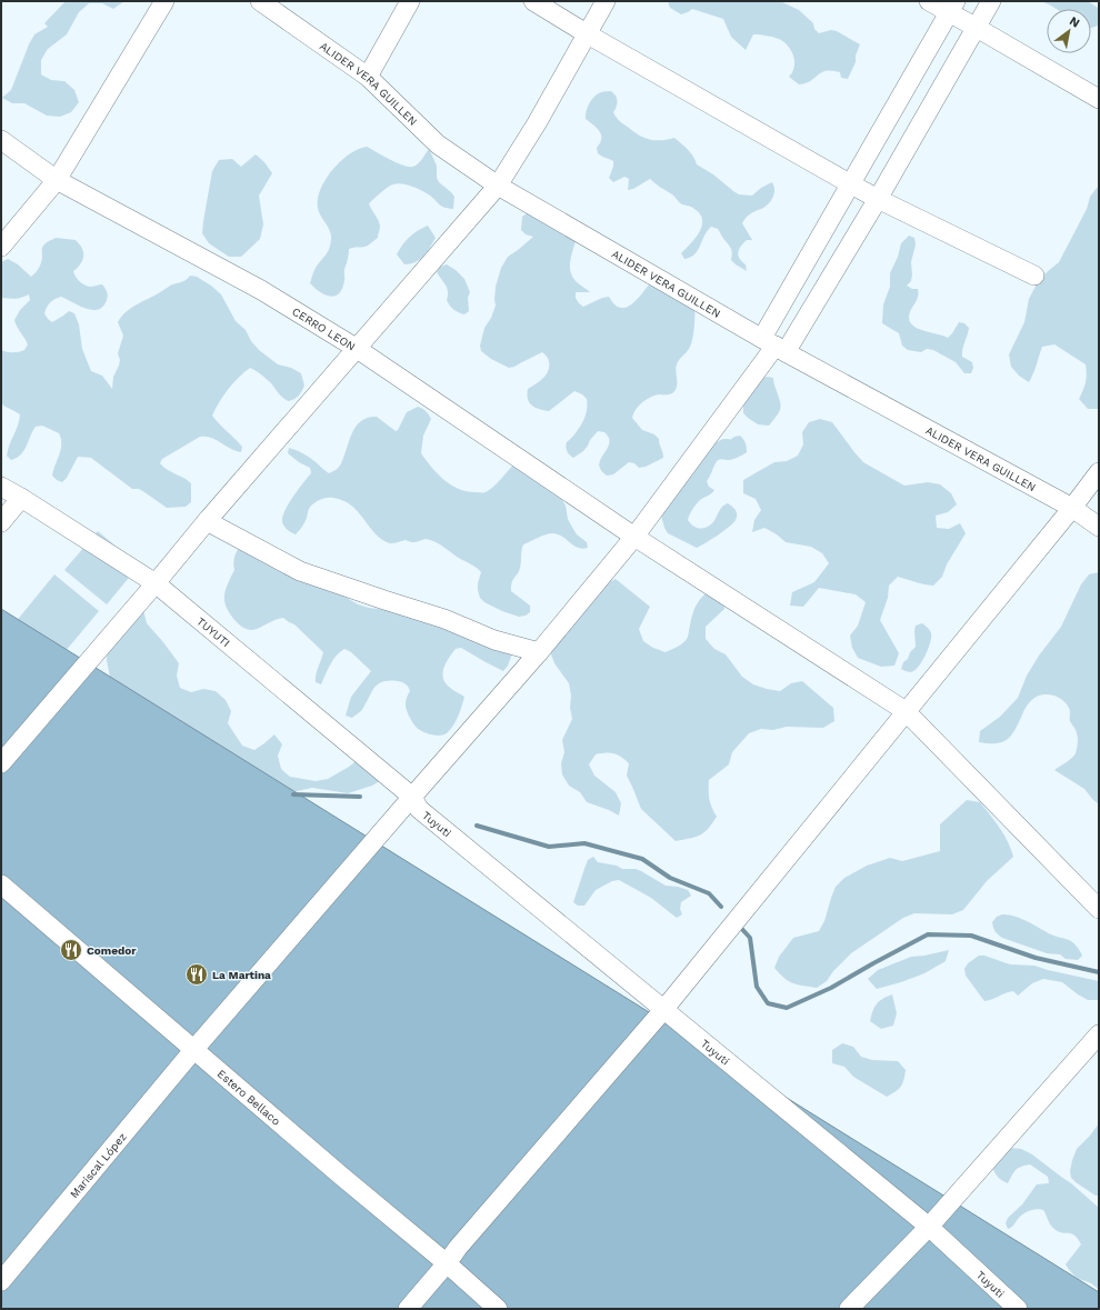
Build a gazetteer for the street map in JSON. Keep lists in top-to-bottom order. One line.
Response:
{"streets":{"street":["ALIDER VERA GUILLEN","CERRO LEON","TUYUTI","Tuyuti","Estero Bellaco","Mariscal López"]},"crossings":[["ALIDER VERA GUILLEN","Mariscal López"],["CERRO LEON","Mariscal López"],["TUYUTI","Tuyuti"],["TUYUTI","Mariscal López"],["Tuyuti","Mariscal López"],["Estero Bellaco","Mariscal López"]],"places":{"restaurant":["Comedor","La Martina"]},"north":"top right"}
